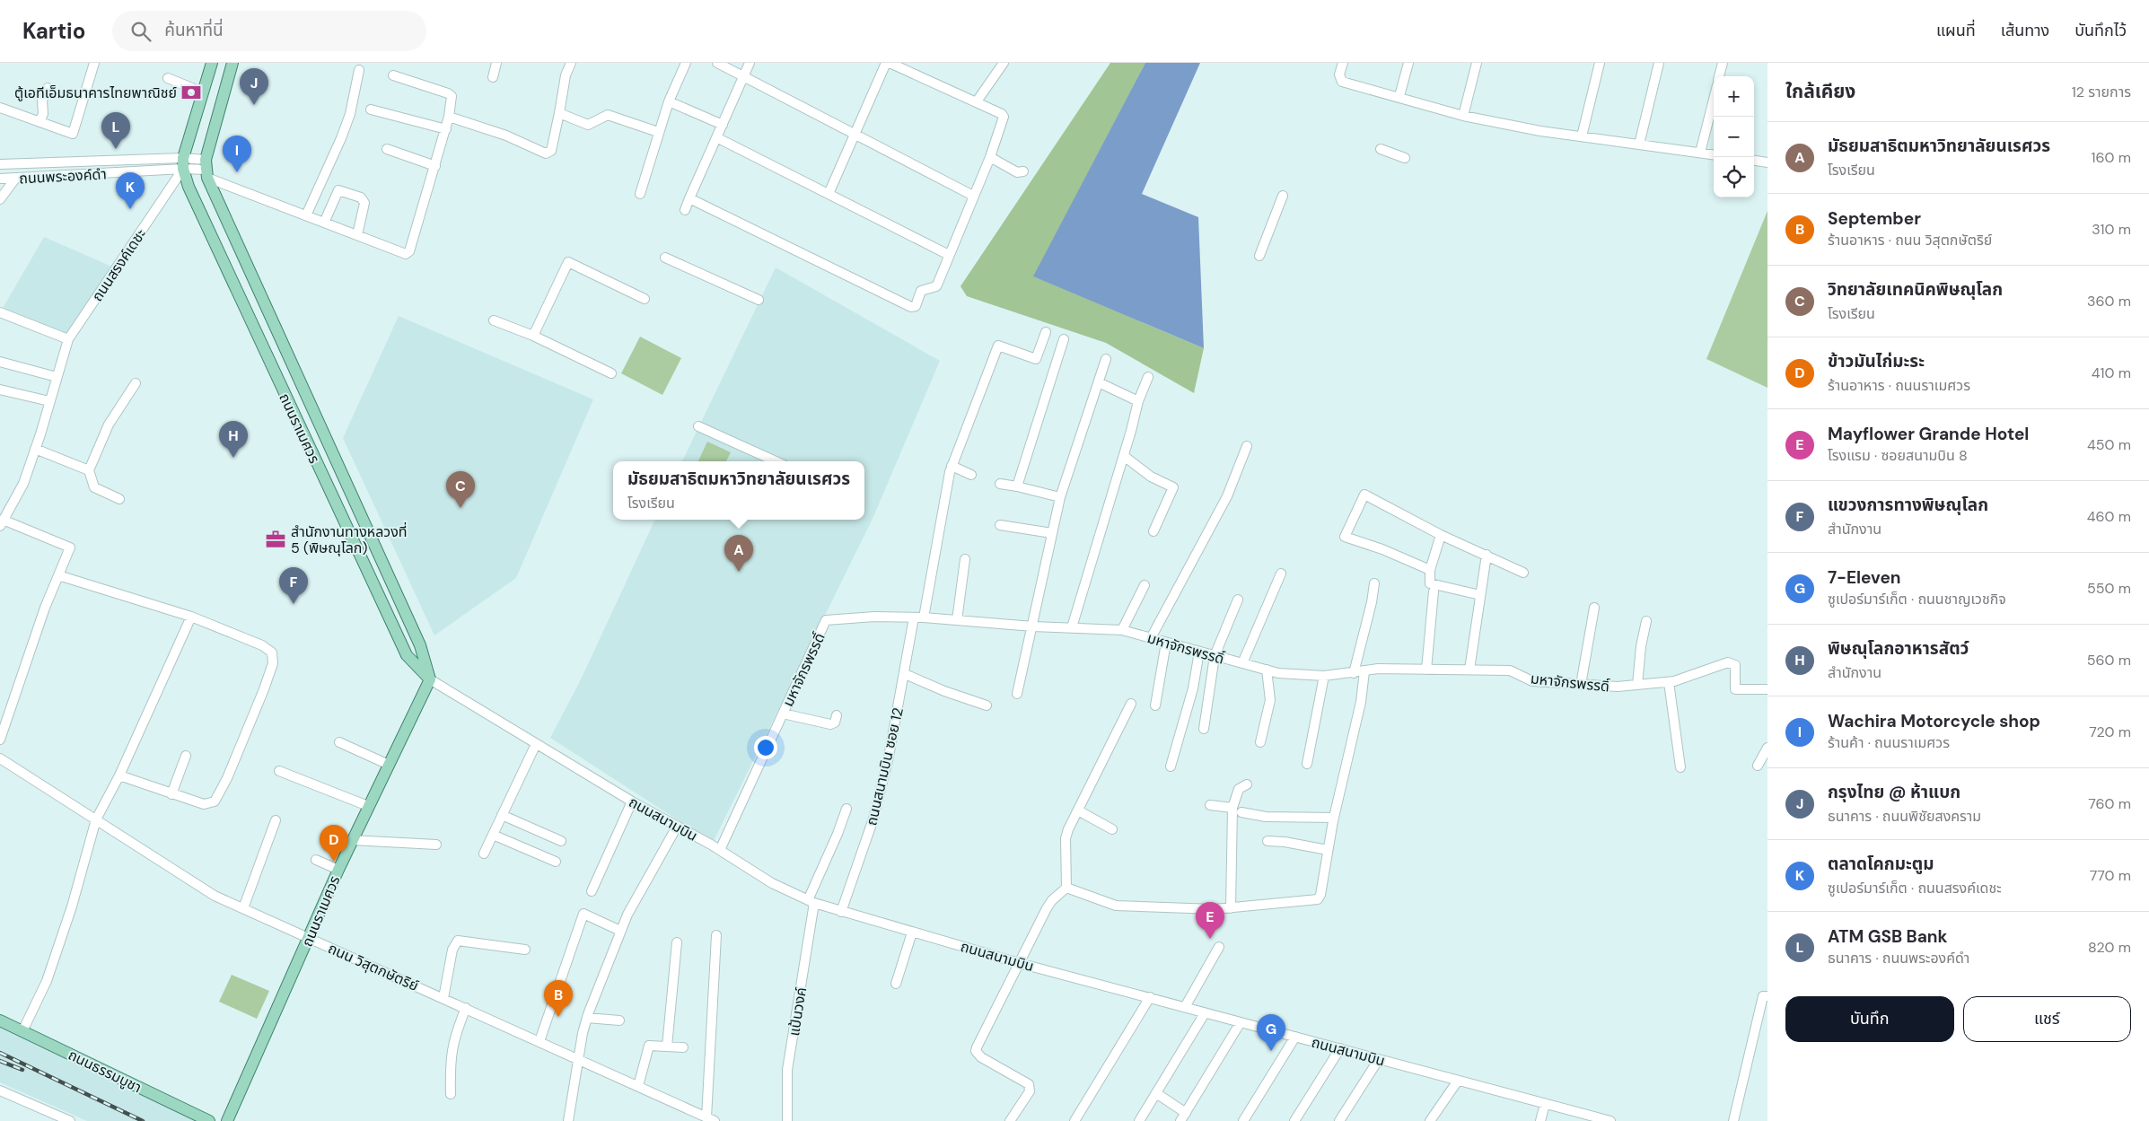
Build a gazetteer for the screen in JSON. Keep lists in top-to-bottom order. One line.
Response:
{"streets":{"main road":["ถนนราเมศวร","ถนนธรรมบูชา"],"street":["ถนนพระองค์ดำ","ถนนสรงค์เดชะ","มหาจักรพรรดิ์","ถนนสนามบิน ซอย 12","ถนนสนามบิน","ถนน วิสุตกษัตริย์","แป้นวงค์"]},"crossings":[["ถนนพระองค์ดำ","ถนนสรงค์เดชะ"],["ถนนพระองค์ดำ","ถนนราเมศวร"],["ถนนสรงค์เดชะ","ถนนราเมศวร"],["ถนนราเมศวร","ถนนสนามบิน"],["ถนนราเมศวร","ถนน วิสุตกษัตริย์"],["มหาจักรพรรดิ์","ถนนสนามบิน ซอย 12"],["มหาจักรพรรดิ์","ถนนสนามบิน"],["ถนนสนามบิน ซอย 12","ถนนสนามบิน"],["ถนนสนามบิน","แป้นวงค์"]],"places":{"bank":["ตู้เอทีเอ็มธนาคารไทยพาณิชย์"],"office":["สำนักงานทางหลวงที่ 5 (พิษณุโลก)"]},"page":{"header":"Kartio","search":"ค้นหาที่นี่","nav":["แผนที่","เส้นทาง","บันทึกไว้"],"heading":["ใกล้เคียง","12 รายการ"],"pins":["J","L","I","K","H","C","A","F","D","E","B","G"],"map_buttons":["+","−"],"list":[{"mark":"A","name":"มัธยมสาธิตมหาวิทยาลัยนเรศวร","note":"โรงเรียน","value":"160 m"},{"mark":"B","name":"September","note":"ร้านอาหาร · ถนน วิสุตกษัตริย์","value":"310 m"},{"mark":"C","name":"วิทยาลัยเทคนิคพิษณุโลก","note":"โรงเรียน","value":"360 m"},{"mark":"D","name":"ข้าวมันไก่มะระ","note":"ร้านอาหาร · ถนนราเมศวร","value":"410 m"},{"mark":"E","name":"Mayflower Grande Hotel","note":"โรงแรม · ซอยสนามบิน 8","value":"450 m"},{"mark":"F","name":"แขวงการทางพิษณุโลก","note":"สำนักงาน","value":"460 m"},{"mark":"G","name":"7-Eleven","note":"ซูเปอร์มาร์เก็ต · ถนนชาญเวชกิจ","value":"550 m"},{"mark":"H","name":"พิษณุโลกอาหารสัตว์","note":"สำนักงาน","value":"560 m"},{"mark":"I","name":"Wachira Motorcycle shop","note":"ร้านค้า · ถนนราเมศวร","value":"720 m"},{"mark":"J","name":"กรุงไทย @ ห้าแบก","note":"ธนาคาร · ถนนพิชัยสงคราม","value":"760 m"},{"mark":"K","name":"ตลาดโคกมะตูม","note":"ซูเปอร์มาร์เก็ต · ถนนสรงค์เดชะ","value":"770 m"},{"mark":"L","name":"ATM GSB Bank","note":"ธนาคาร · ถนนพระองค์ดำ","value":"820 m"}],"popup":["มัธยมสาธิตมหาวิทยาลัยนเรศวร","โรงเรียน"],"buttons":["บันทึก","แชร์"]}}
